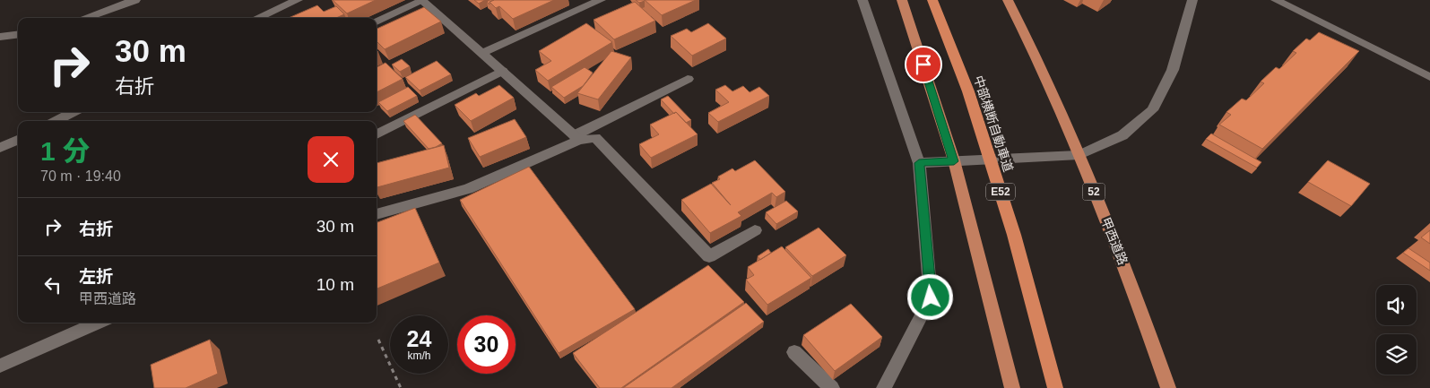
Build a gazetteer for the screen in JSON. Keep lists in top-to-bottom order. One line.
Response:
{"streets":{"highway":["中部横断自動車道","E52","52","甲西道路"]},"page":{"turn":["30 m","右折"],"heading":["1 分","70 m · 19:40"],"list":[{"name":"右折","value":"30 m"},{"name":"左折","note":"甲西道路","value":"10 m"}],"speed":"24 km/h","limit":"30"}}
